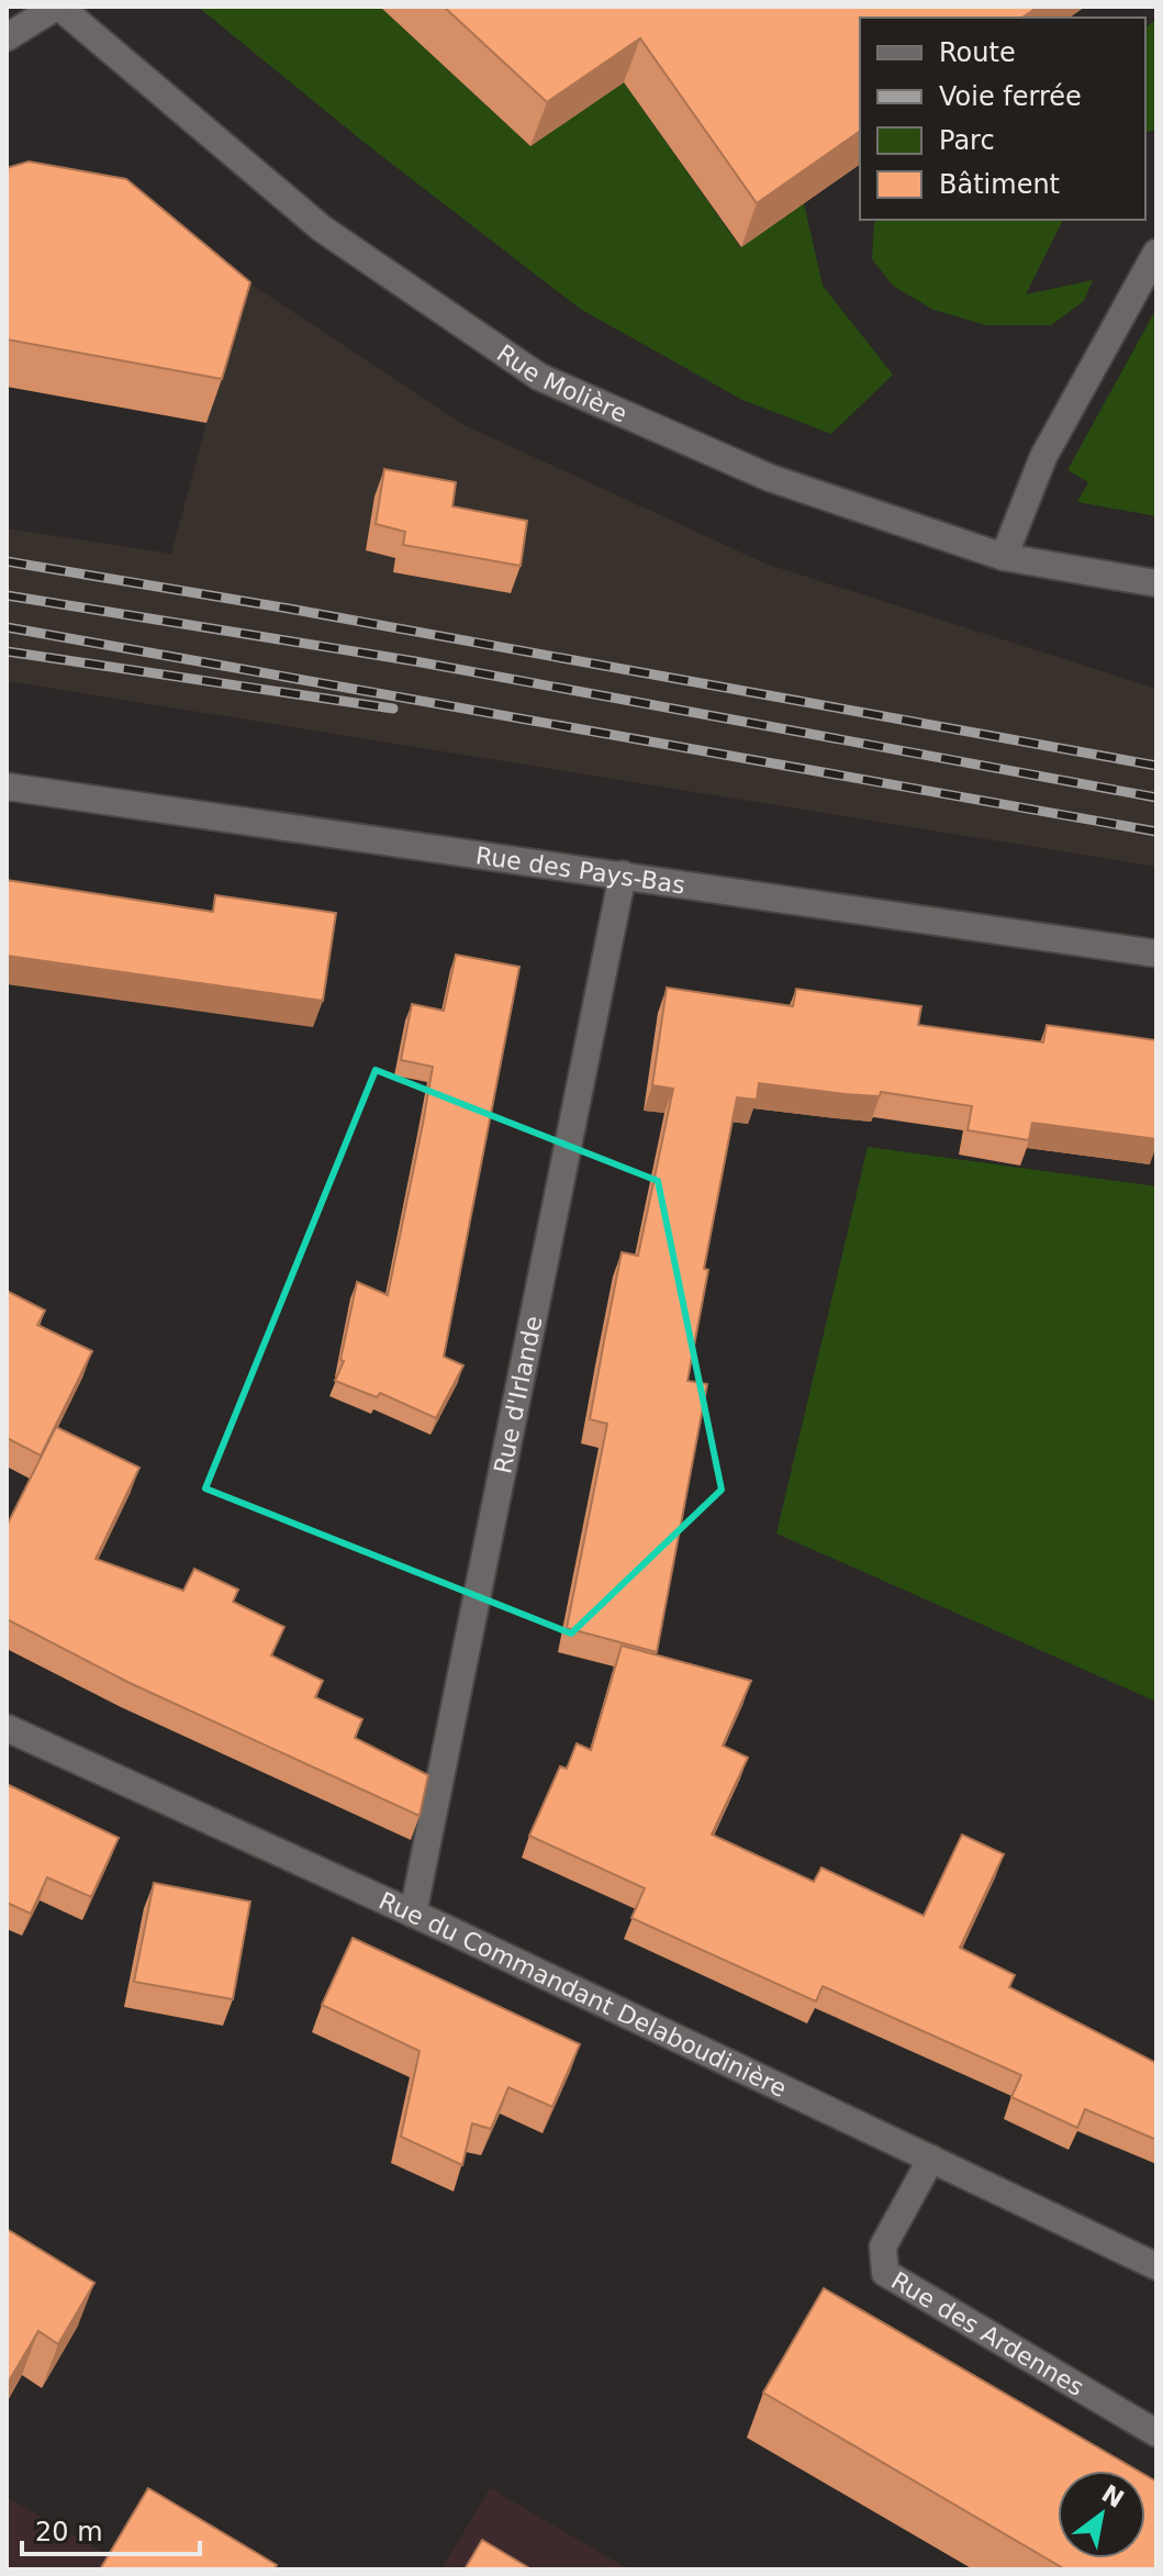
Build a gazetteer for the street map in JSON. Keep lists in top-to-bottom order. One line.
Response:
{"streets":{"street":["Rue Molière","Rue des Pays-Bas","Rue d'Irlande","Rue du Commandant Delaboudinière","Rue des Ardennes"]},"crossings":[["Rue des Pays-Bas","Rue d'Irlande"],["Rue d'Irlande","Rue du Commandant Delaboudinière"],["Rue du Commandant Delaboudinière","Rue des Ardennes"]],"legend":["Route","Voie ferrée","Parc","Bâtiment"],"scale_bar":"20 m","north":"top right"}
